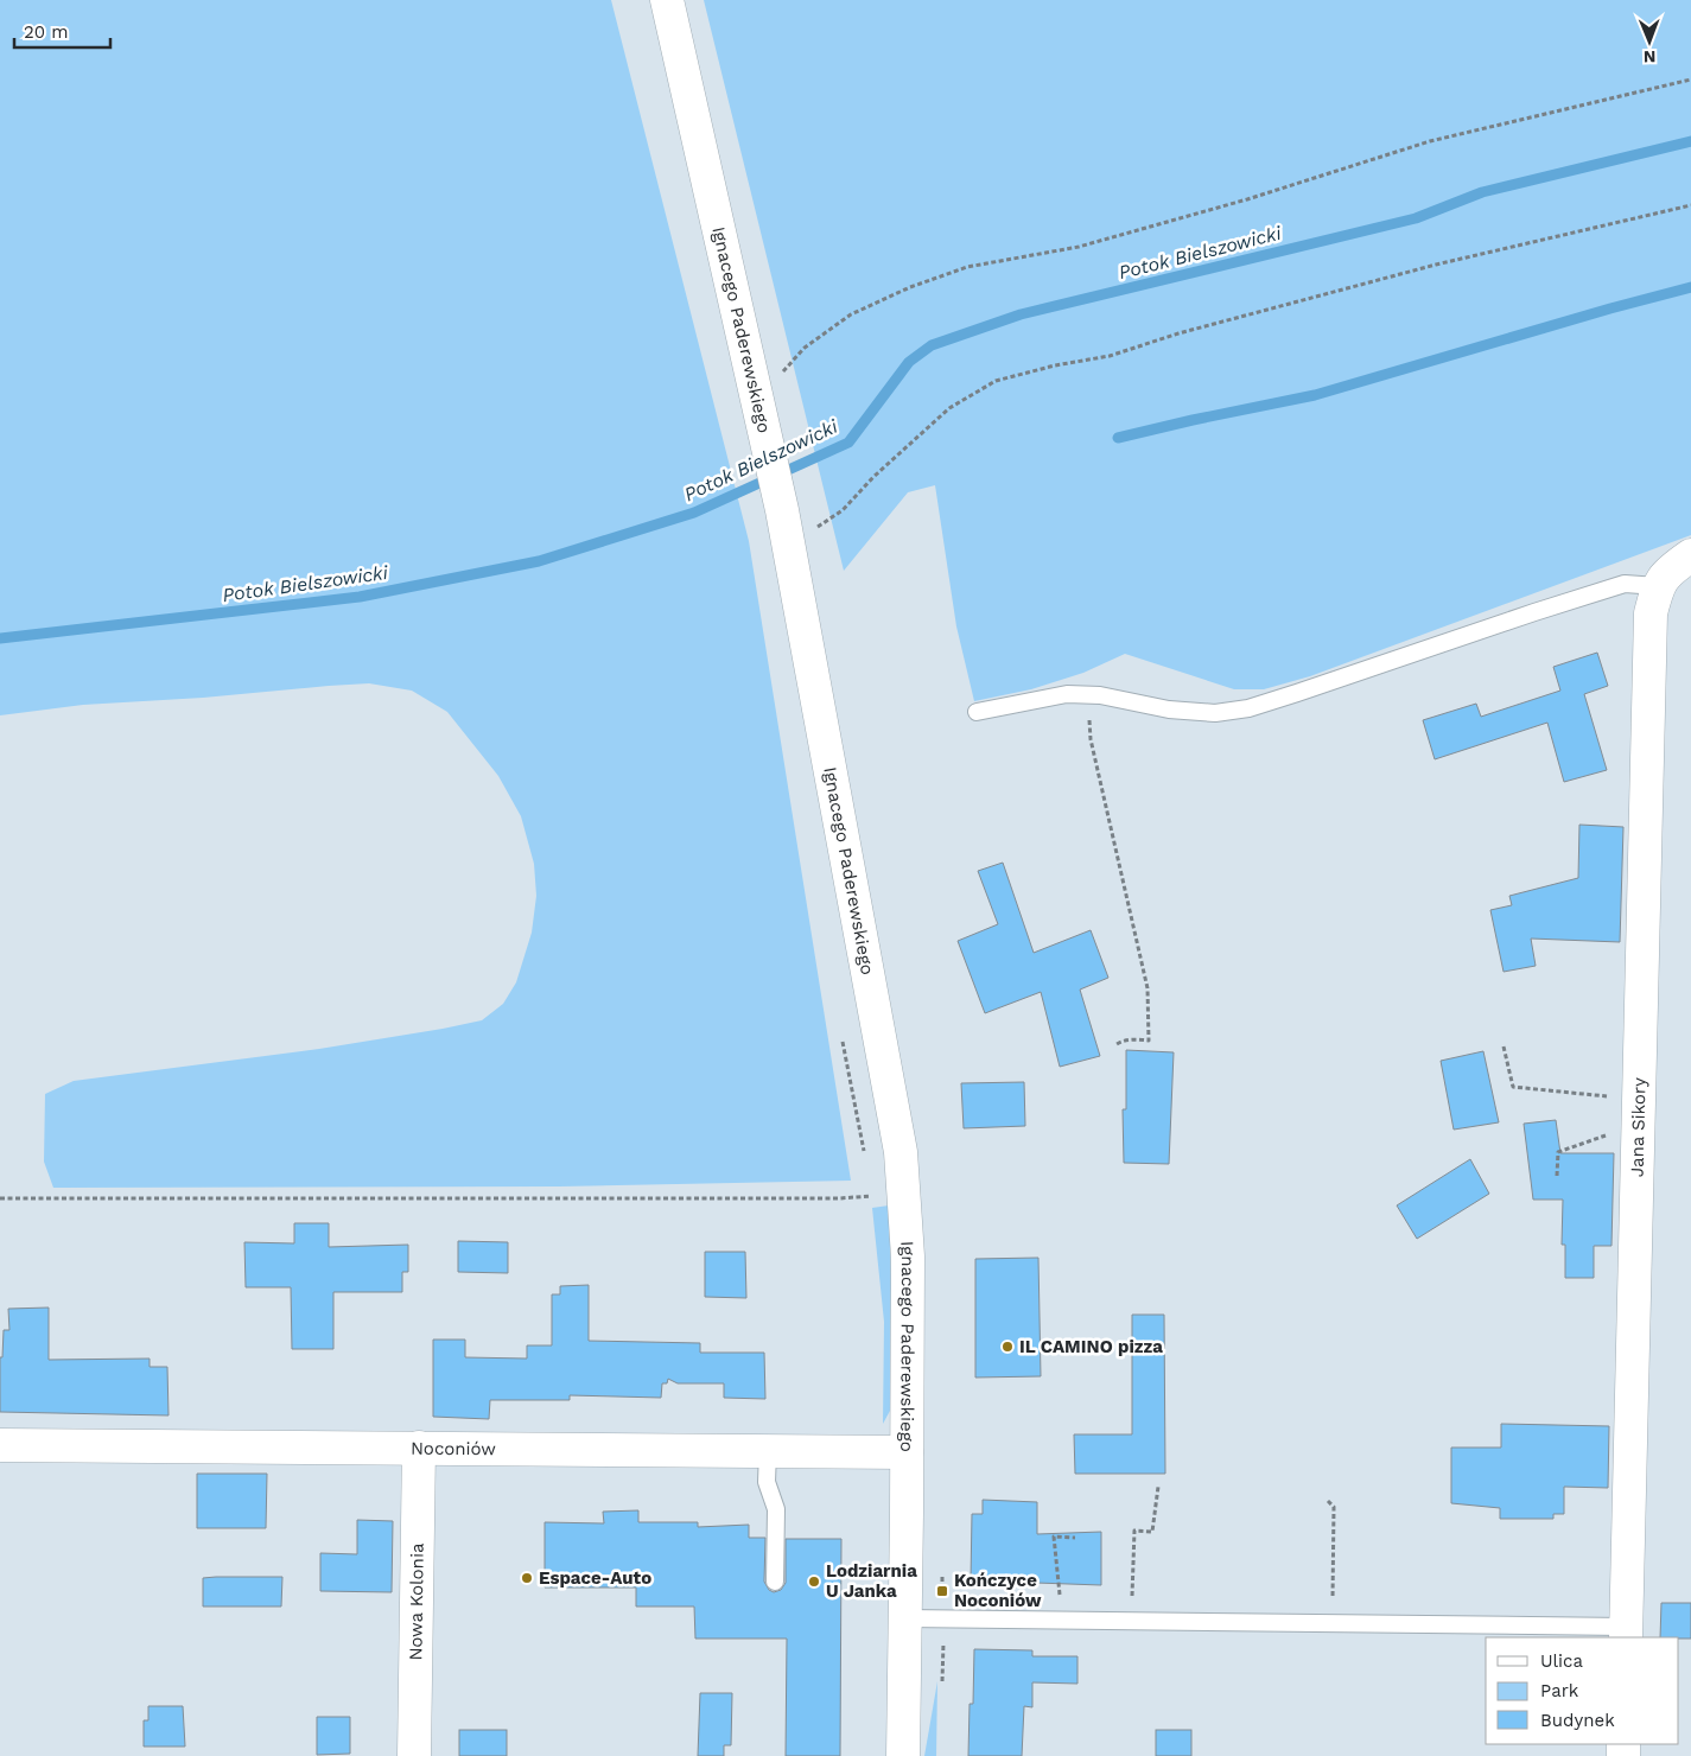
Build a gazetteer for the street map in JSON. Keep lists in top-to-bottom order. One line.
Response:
{"streets":{"street":["Ignacego Paderewskiego","Jana Sikory","Noconiów","Nowa Kolonia"]},"crossings":[["Ignacego Paderewskiego","Noconiów"],["Noconiów","Nowa Kolonia"]],"water":["Potok Bielszowicki"],"places":{"other":["IL CAMINO pizza","Espace-Auto","Lodziarnia U Janka"],"transit":["Kończyce Noconiów"]},"legend":["Ulica","Park","Budynek"],"scale_bar":"20 m","north":"bottom"}
